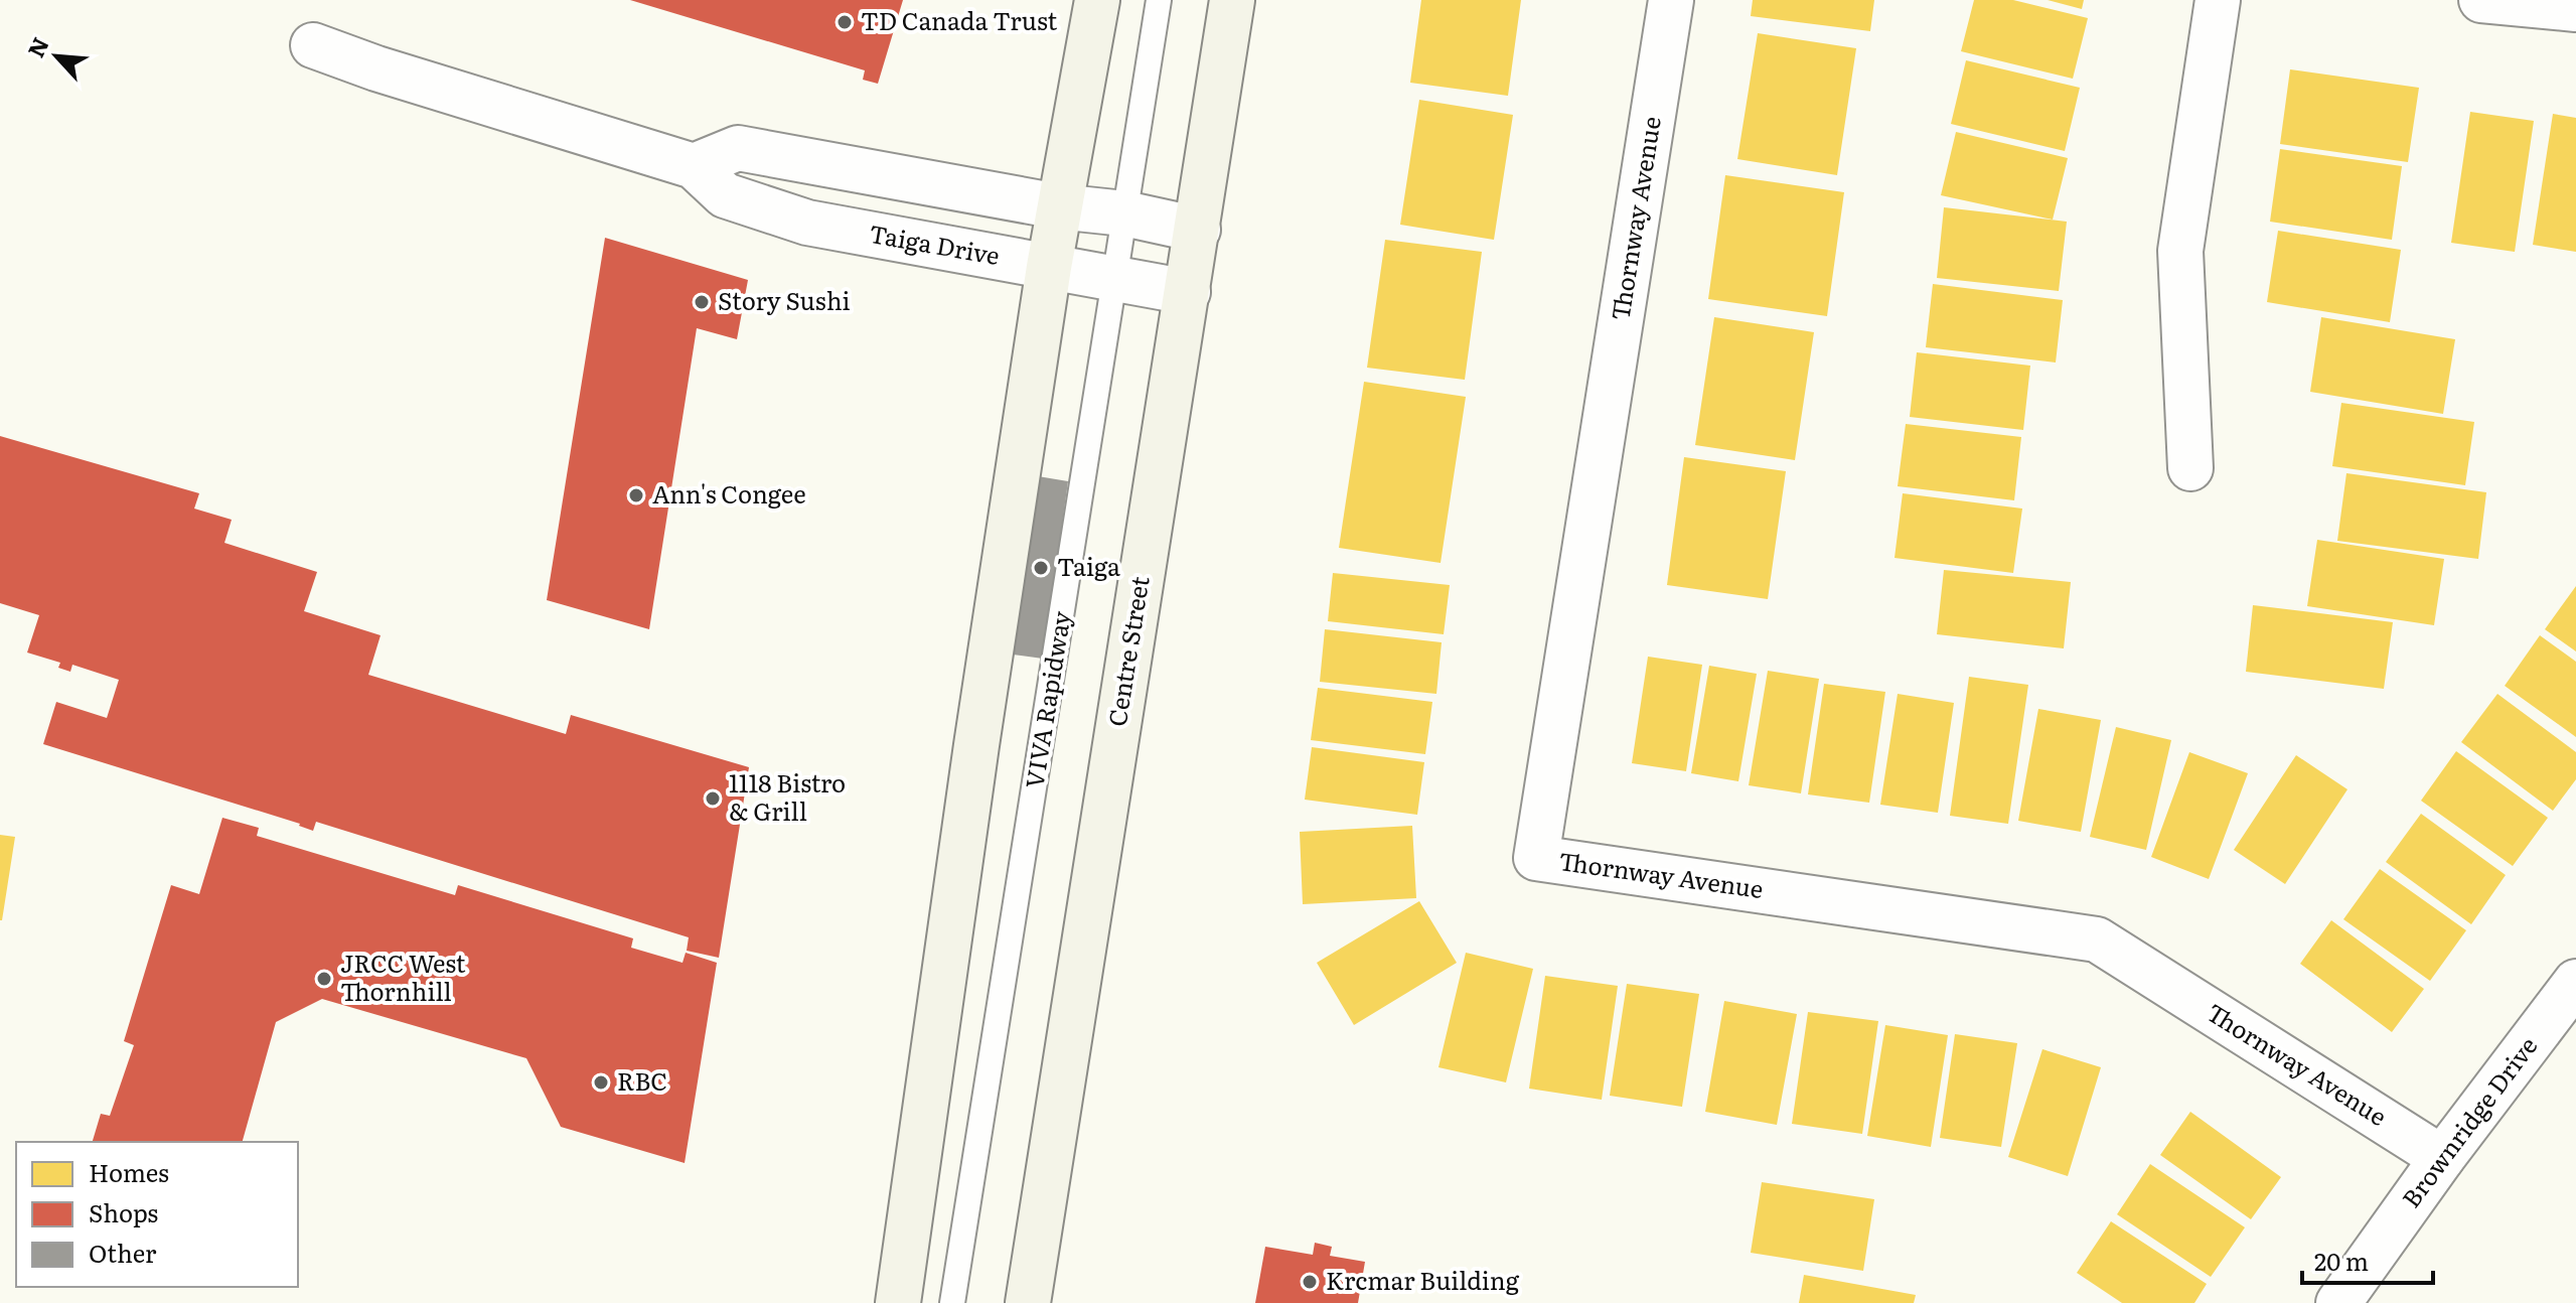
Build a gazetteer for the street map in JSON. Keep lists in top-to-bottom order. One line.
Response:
{"streets":{"main road":["Centre Street"],"street":["Thornway Avenue","Taiga Drive","Brownridge Drive"],"lane":["VIVA Rapidway"]},"crossings":[["Thornway Avenue","Brownridge Drive"],["Taiga Drive","Centre Street"],["Taiga Drive","VIVA Rapidway"]],"places":["TD Canada Trust","Story Sushi","Ann's Congee","Taiga","1118 Bistro & Grill","JRCC West Thornhill","RBC","Krcmar Building"],"legend":["Homes","Shops","Other"],"scale_bar":"20 m","north":"top left"}
